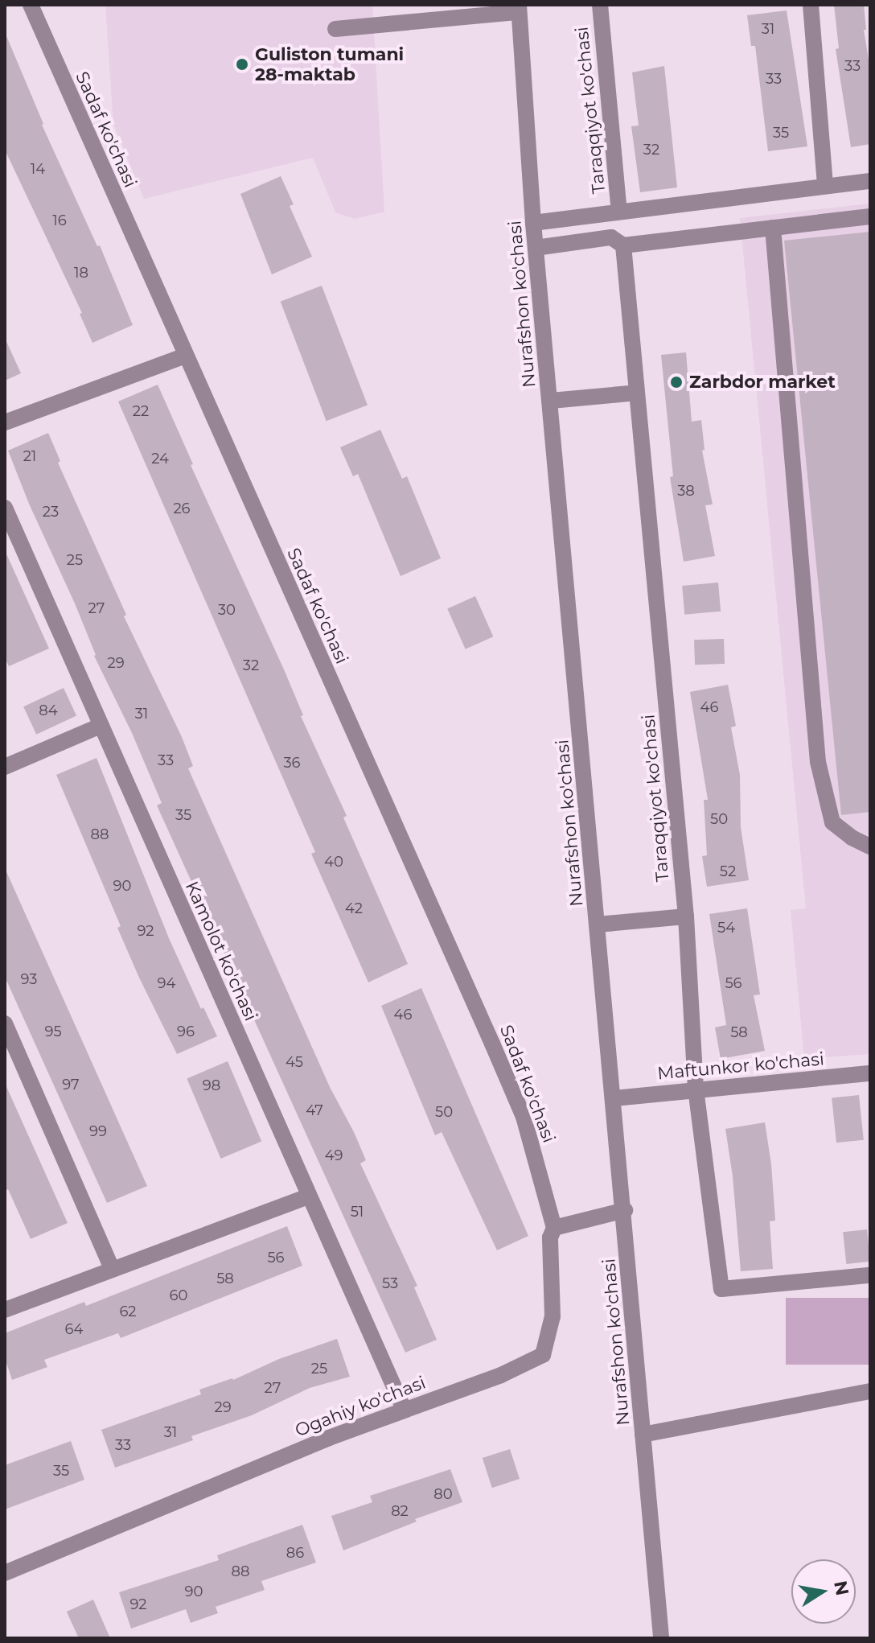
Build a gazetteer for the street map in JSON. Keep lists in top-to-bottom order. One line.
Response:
{"streets":{"street":["Taraqqiyot ko'chasi","Sadaf ko'chasi","Nurafshon ko'chasi","Kamolot ko'chasi","Maftunkor ko'chasi","Ogahiy ko'chasi"]},"crossings":[["Taraqqiyot ko'chasi","Maftunkor ko'chasi"],["Sadaf ko'chasi","Ogahiy ko'chasi"],["Nurafshon ko'chasi","Maftunkor ko'chasi"],["Kamolot ko'chasi","Ogahiy ko'chasi"]],"places":["Guliston tumani 28-maktab","Zarbdor market"],"house_numbers":["31","33","33","35","32","14","16","18","22","21","24","38","26","23","25","27","30","29","32","46","84","31","33","36","35","50","88","40","52","90","42","54","92","93","94","56","46","95","96","58","45","97","98","47","50","99","49","51","56","58","53","60","62","64","25","27","29","31","33","35","80","82","86","88","90","92"],"north":"right"}
